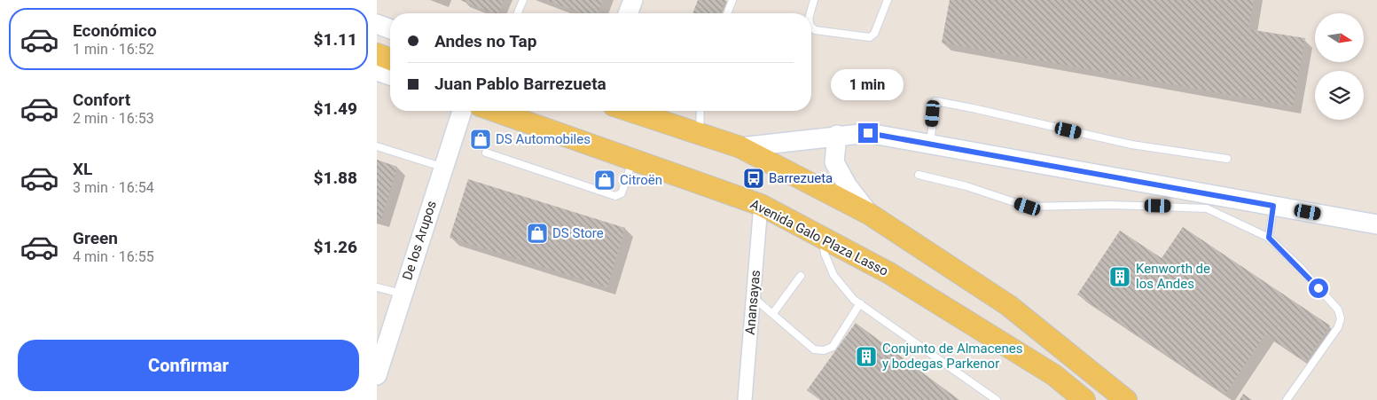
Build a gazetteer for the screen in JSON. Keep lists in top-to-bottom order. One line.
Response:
{"streets":{"main road":["Avenida Galo Plaza Lasso","De los Arupos"],"street":["Anansayas"]},"crossings":[["Avenida Galo Plaza Lasso","Anansayas"]],"places":{"shop":["DS Automobiles","Citroën","DS Store"],"bus stop":["Barrezueta"],"building":["Kenworth de los Andes","Conjunto de Almacenes y bodegas Parkenor"]},"north":"right","page":{"list":[{"name":"Económico","note":"1 min · 16:52","value":"$1.11"},{"name":"Confort","note":"2 min · 16:53","value":"$1.49"},{"name":"XL","note":"3 min · 16:54","value":"$1.88"},{"name":"Green","note":"4 min · 16:55","value":"$1.26"}],"banner":["Andes no Tap","Juan Pablo Barrezueta"],"bubble":"1 min","buttons":"Confirmar"}}
